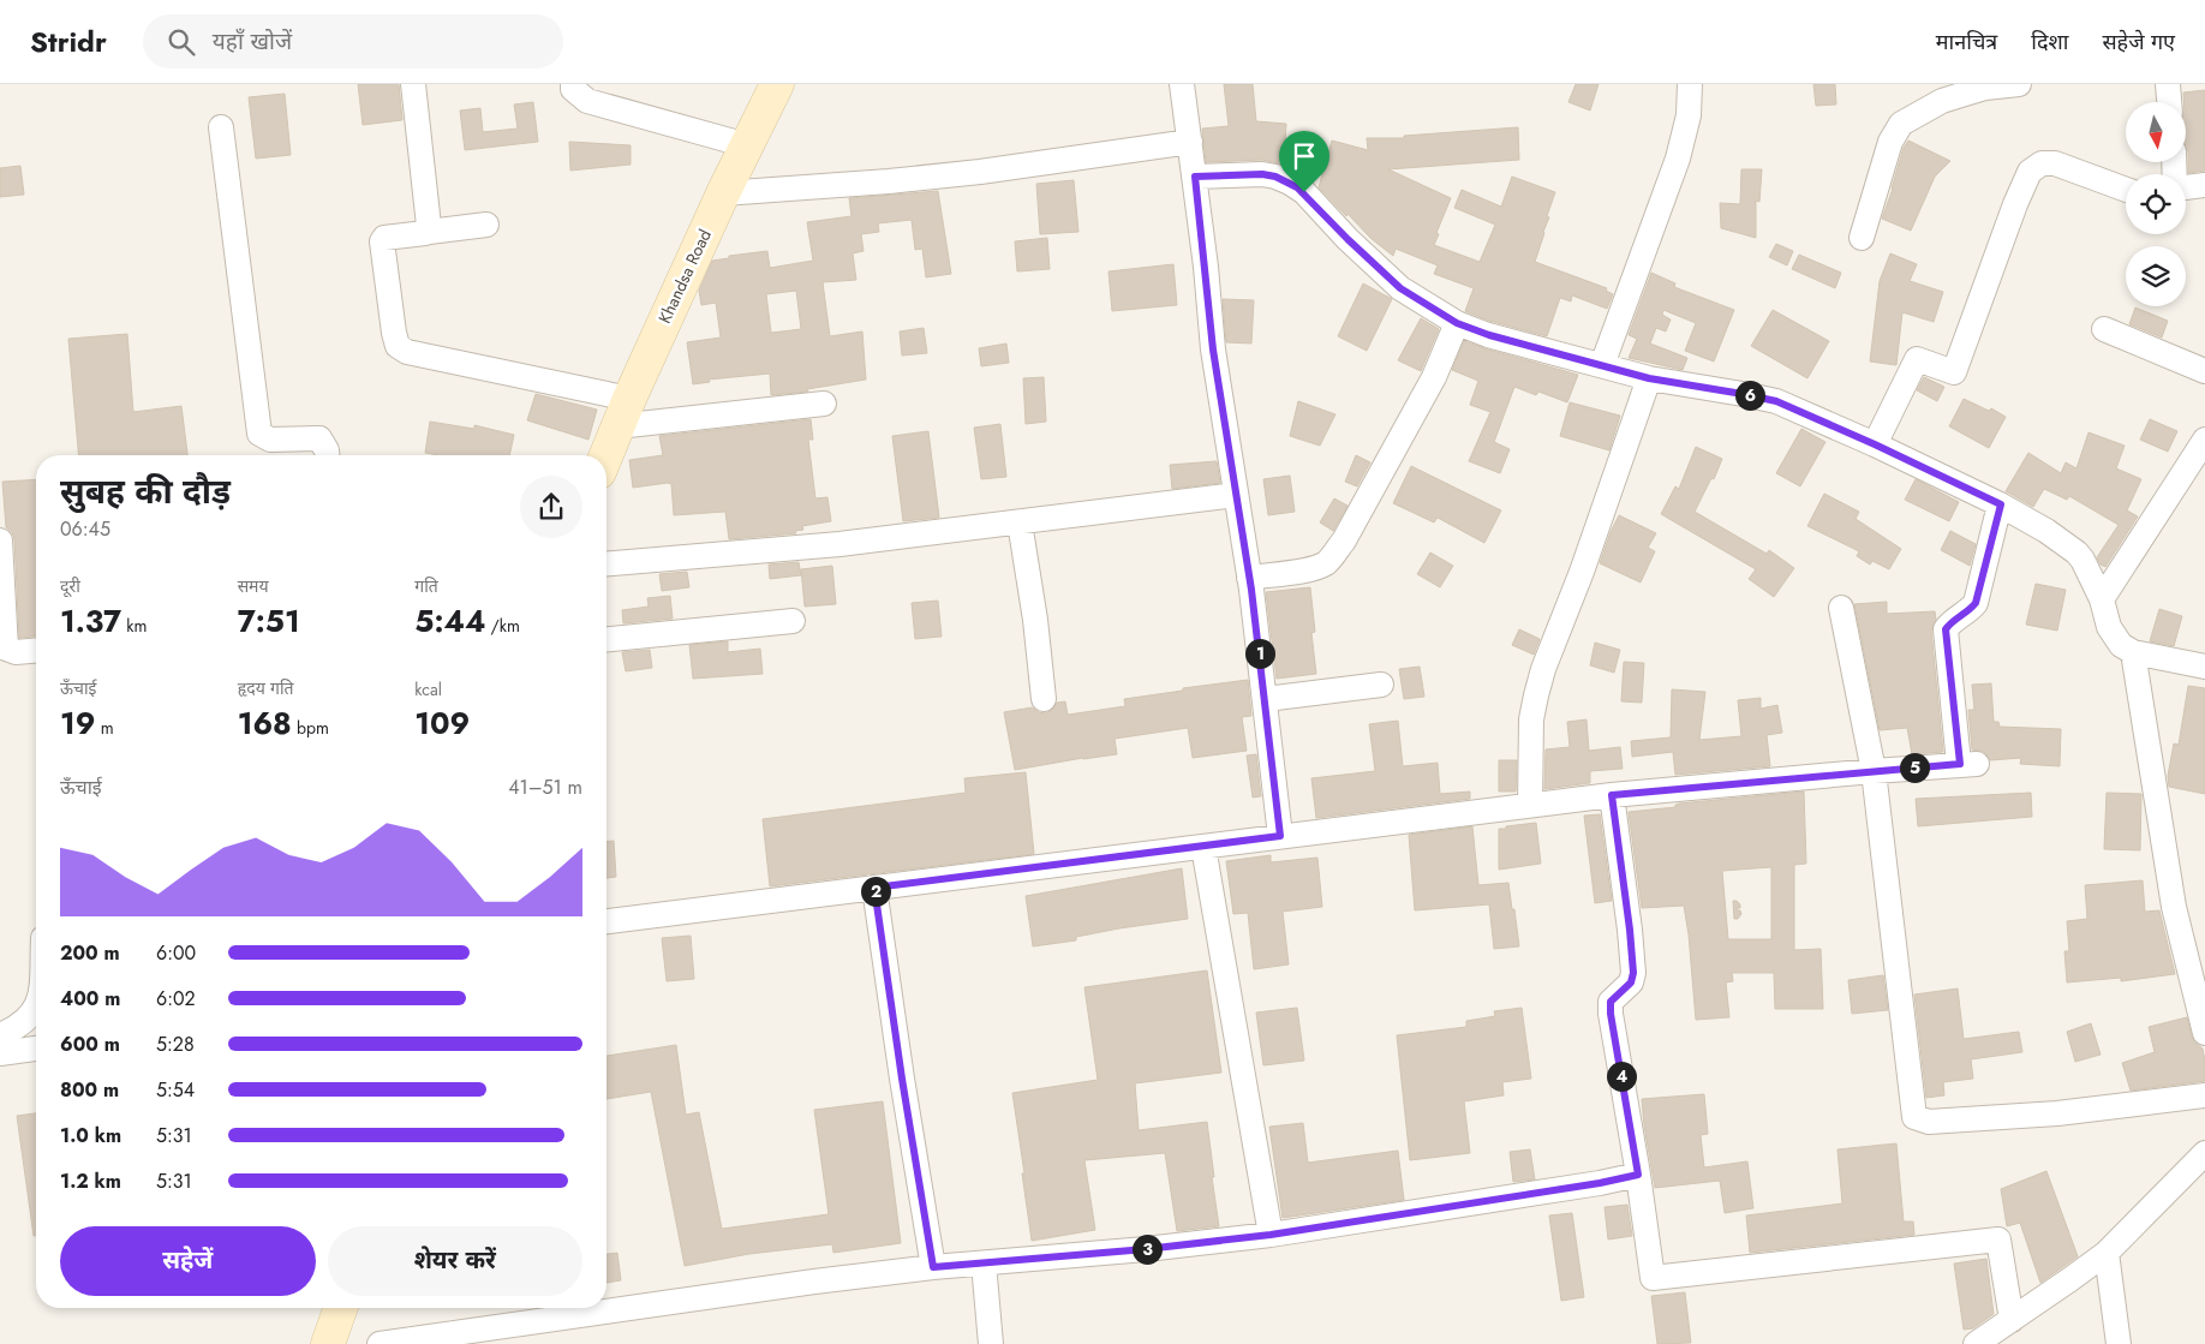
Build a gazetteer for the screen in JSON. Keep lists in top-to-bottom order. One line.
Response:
{"streets":{"street":["Khandsa Road"]},"north":"bottom","page":{"header":"Stridr","search":"यहाँ खोजें","nav":["मानचित्र","दिशा","सहेजे गए"],"pins":["6","1","5","2","4","3"],"heading":["सुबह की दौड़","06:45"],"stats":[["दूरी","1.37 km"],["समय","7:51"],["गति","5:44 /km"],["ऊँचाई","19 m"],["हृदय गति","168 bpm"],["kcal","109"]],"chart":["ऊँचाई","41–51 m"],"list":[{"name":"200 m","note":"6:00"},{"name":"400 m","note":"6:02"},{"name":"600 m","note":"5:28"},{"name":"800 m","note":"5:54"},{"name":"1.0 km","note":"5:31"},{"name":"1.2 km","note":"5:31"}],"buttons":["सहेजें","शेयर करें"]}}
